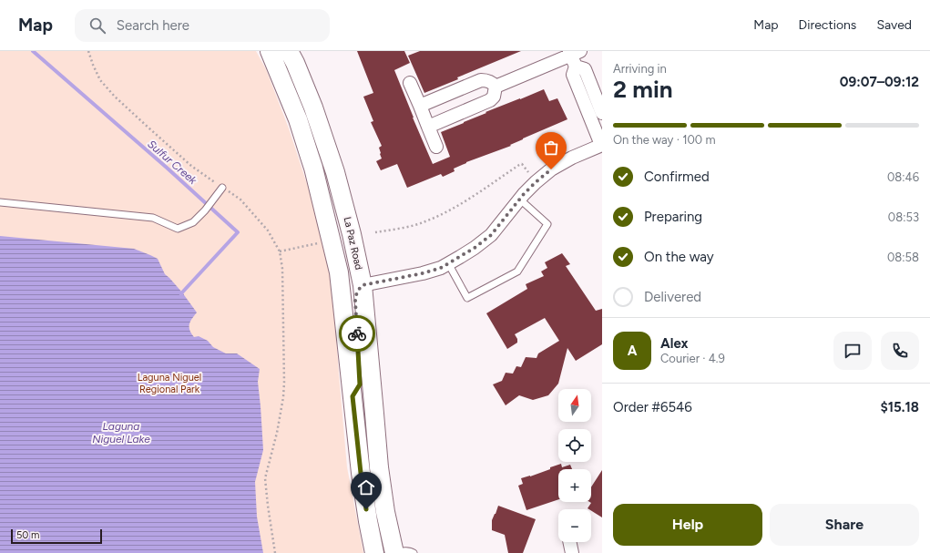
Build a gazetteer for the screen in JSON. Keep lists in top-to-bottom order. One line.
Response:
{"streets":{"main road":["La Paz Road"]},"water":["Sulfur Creek","Laguna Niguel Lake"],"parks":["Laguna Niguel Regional Park"],"scale_bar":"50 m","north":"top","page":{"header":"Map","search":"Search here","nav":["Map","Directions","Saved"],"heading":["2 min","Arriving in","09:07–09:12"],"panel":["Alex","Courier · 4.9","Order #6546","$15.18"],"bar":"On the way · 100 m","list":[["Confirmed","08:46"],["Preparing","08:53"],["On the way","08:58"],"Delivered"],"round":"A","map_buttons":["+","−"],"buttons":["Help","Share"],"scale":"50 m"}}
